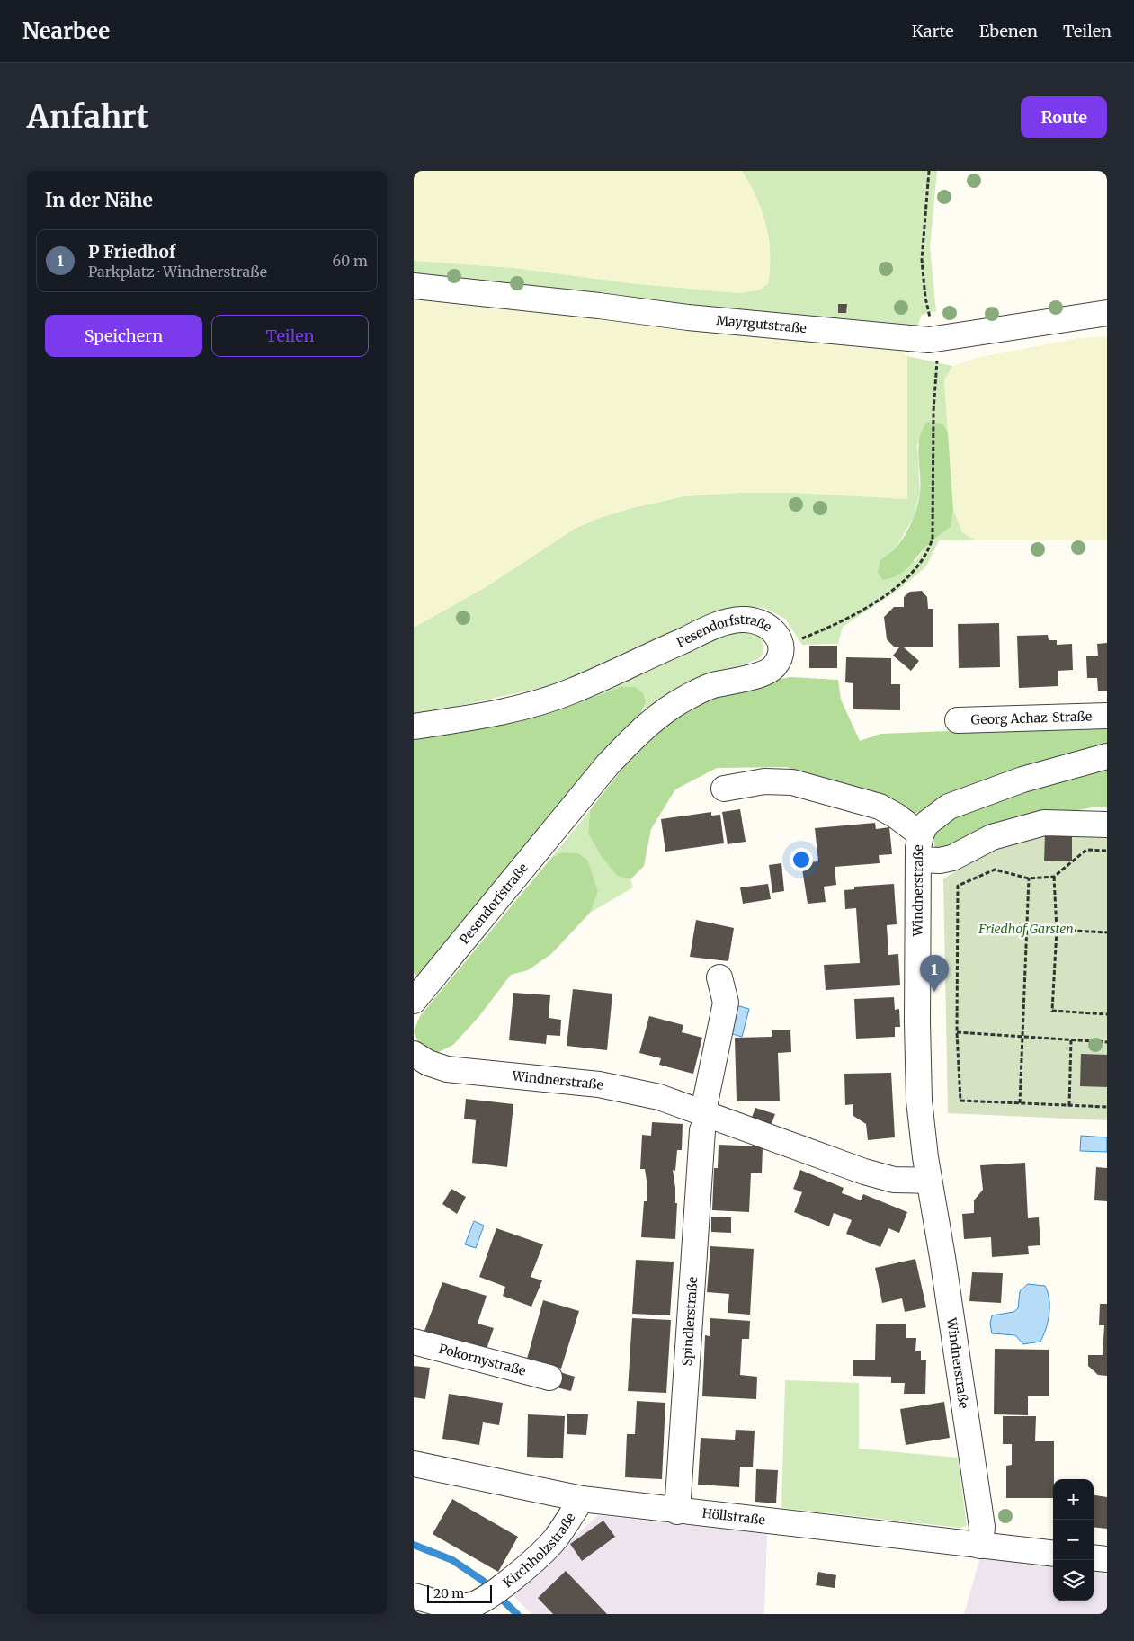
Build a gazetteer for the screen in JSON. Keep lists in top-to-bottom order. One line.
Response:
{"streets":{"street":["Mayrgutstraße","Pesendorfstraße","Georg Achaz-Straße","Windnerstraße","Spindlerstraße","Pokornystraße","Höllstraße","Kirchholzstraße"]},"crossings":[["Windnerstraße","Spindlerstraße"],["Windnerstraße","Höllstraße"],["Spindlerstraße","Höllstraße"],["Höllstraße","Kirchholzstraße"]],"parks":["Friedhof Garsten"],"scale_bar":"20 m","page":{"header":"Nearbee","nav":["Karte","Ebenen","Teilen"],"buttons":["Route",["Speichern","Teilen"]],"title":"Anfahrt","heading":"In der Nähe","list":[{"mark":"1","name":"P Friedhof","note":"Parkplatz · Windnerstraße","value":"60 m"}],"pins":"1","map_buttons":["+","−"],"scale":"20 m"}}
